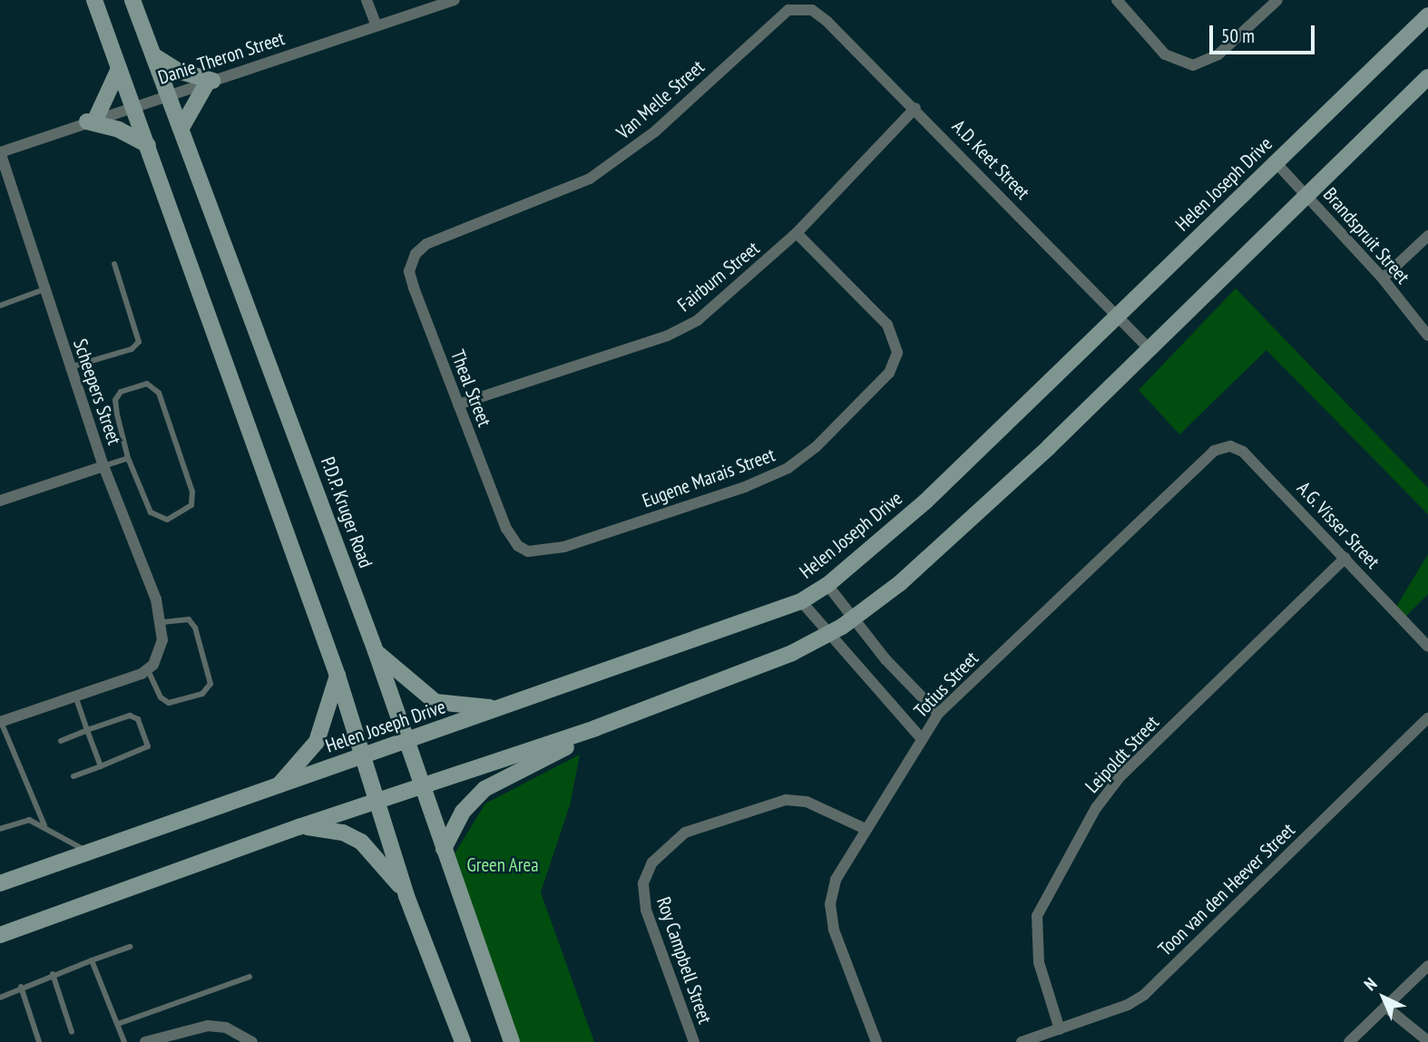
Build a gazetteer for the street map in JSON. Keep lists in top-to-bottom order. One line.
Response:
{"streets":{"street":["Danie Theron Street","Van Melle Street","A.D. Keet Street","Helen Joseph Drive","Brandspruit Street","Fairburn Street","Theal Street","Scheepers Street","Eugene Marais Street","P.D.P. Kruger Road","A.G. Visser Street","Totius Street","Leipoldt Street","Toon van den Heever Street","Roy Campbell Street"]},"crossings":[["Danie Theron Street","Scheepers Street"],["Danie Theron Street","P.D.P. Kruger Road"],["Van Melle Street","A.D. Keet Street"],["Van Melle Street","Theal Street"],["A.D. Keet Street","Helen Joseph Drive"],["A.D. Keet Street","Fairburn Street"],["Helen Joseph Drive","Brandspruit Street"],["Helen Joseph Drive","P.D.P. Kruger Road"],["Fairburn Street","Theal Street"],["Fairburn Street","Eugene Marais Street"],["Theal Street","Eugene Marais Street"],["A.G. Visser Street","Totius Street"],["A.G. Visser Street","Leipoldt Street"],["Totius Street","Roy Campbell Street"],["Leipoldt Street","Toon van den Heever Street"]],"parks":["Green Area"],"scale_bar":"50 m","north":"top left"}
